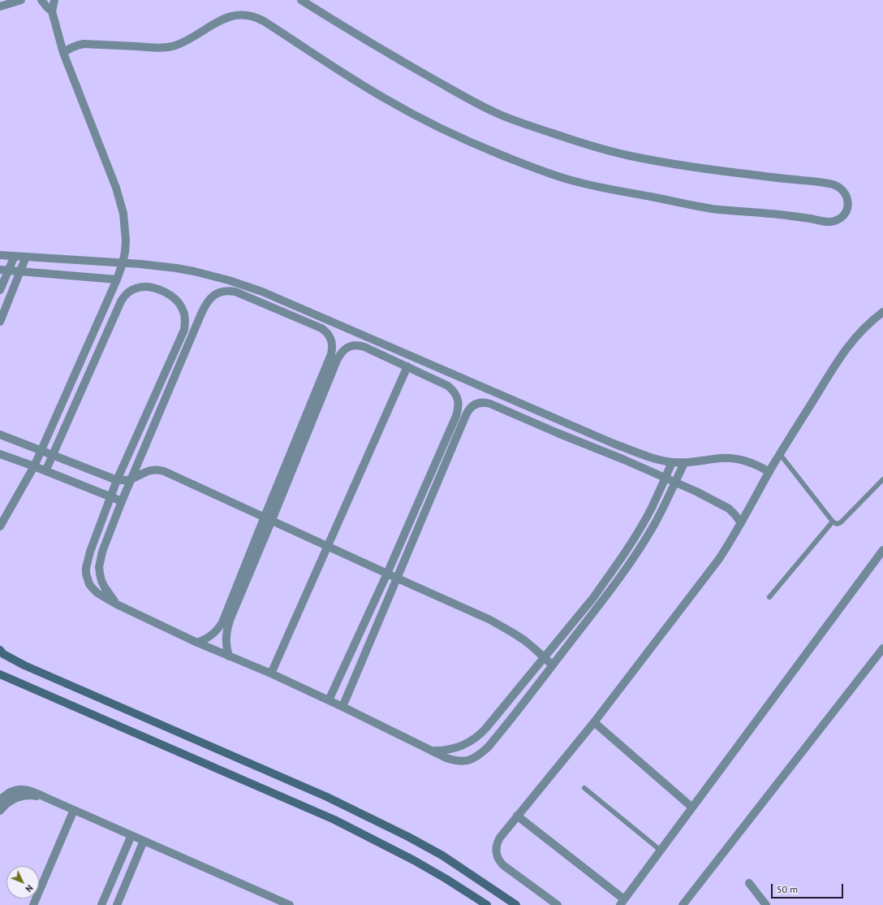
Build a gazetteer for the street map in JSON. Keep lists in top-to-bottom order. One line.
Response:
{"scale_bar":"50 m","north":"bottom right"}
